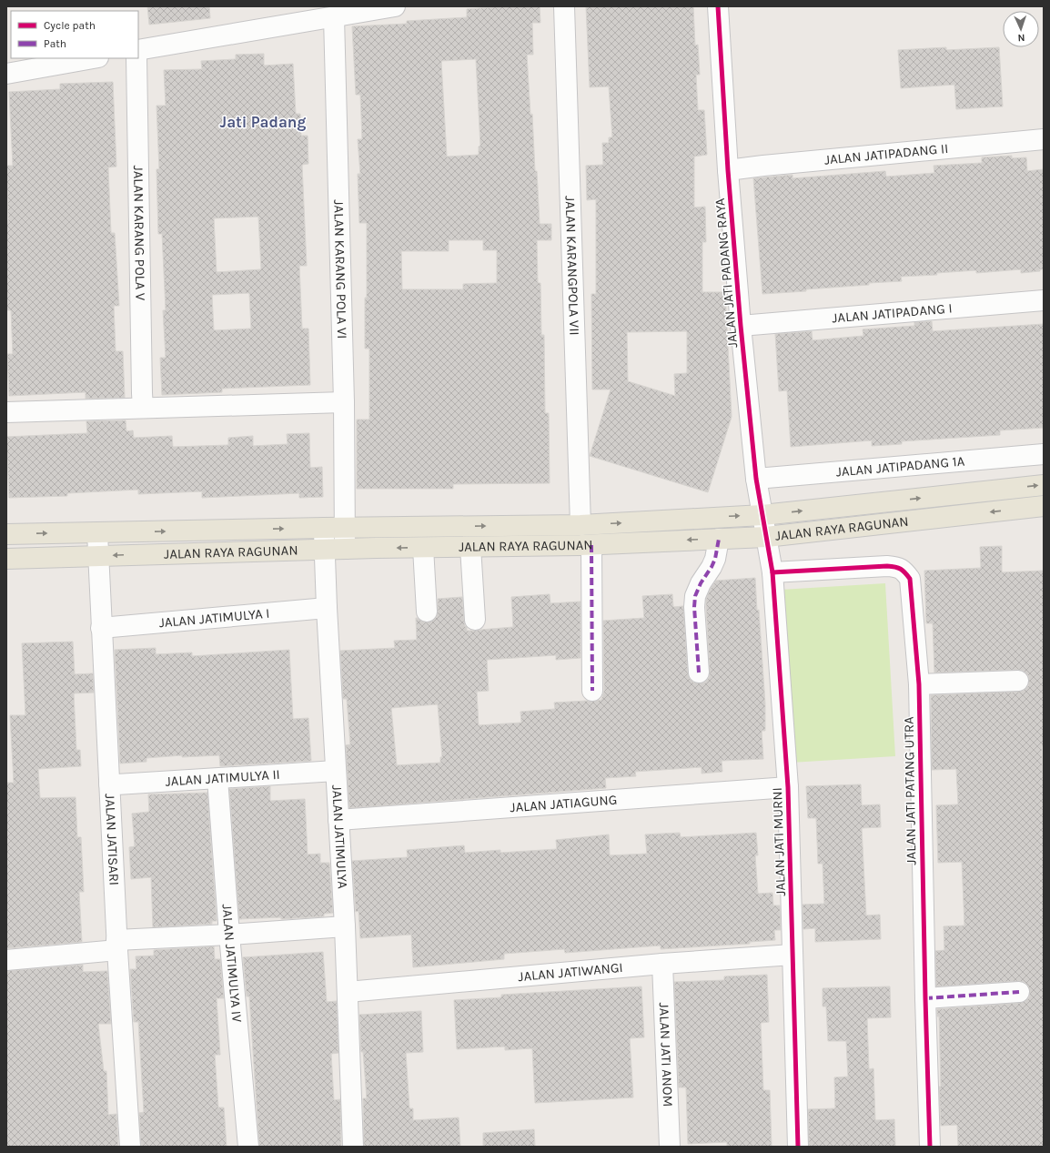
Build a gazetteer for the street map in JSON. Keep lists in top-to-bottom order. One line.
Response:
{"streets":{"main road":["JALAN RAYA RAGUNAN"],"street":["JALAN JATIPADANG II","JALAN KARANG POLA V","JALAN KARANGPOLA VII","JALAN KARANG POLA VI","JALAN JATI PADANG RAYA","JALAN JATIPADANG I","JALAN JATIPADANG 1A","JALAN JATIMULYA I","JALAN JATIMULYA II","JALAN JATI PATANG UTRA","JALAN JATIAGUNG","JALAN JATIMULYA","JALAN JATISARI","JALAN JATI MURNI","JALAN JATIMULYA IV","JALAN JATIWANGI","JALAN JATI ANOM"]},"crossings":[["JALAN JATIPADANG II","JALAN JATI PADANG RAYA"],["JALAN KARANGPOLA VII","JALAN RAYA RAGUNAN"],["JALAN KARANG POLA VI","JALAN RAYA RAGUNAN"],["JALAN JATI PADANG RAYA","JALAN JATIPADANG I"],["JALAN JATI PADANG RAYA","JALAN JATIPADANG 1A"],["JALAN JATI PADANG RAYA","JALAN RAYA RAGUNAN"],["JALAN JATI PADANG RAYA","JALAN JATI MURNI"],["JALAN RAYA RAGUNAN","JALAN JATIMULYA"],["JALAN RAYA RAGUNAN","JALAN JATISARI"],["JALAN RAYA RAGUNAN","JALAN JATI MURNI"],["JALAN JATIMULYA I","JALAN JATIMULYA"],["JALAN JATIMULYA I","JALAN JATISARI"],["JALAN JATIMULYA II","JALAN JATIMULYA"],["JALAN JATIMULYA II","JALAN JATISARI"],["JALAN JATIMULYA II","JALAN JATIMULYA IV"],["JALAN JATI PATANG UTRA","JALAN JATI MURNI"],["JALAN JATIAGUNG","JALAN JATIMULYA"],["JALAN JATIAGUNG","JALAN JATI MURNI"],["JALAN JATIMULYA","JALAN JATIWANGI"],["JALAN JATI MURNI","JALAN JATIWANGI"],["JALAN JATIWANGI","JALAN JATI ANOM"]],"districts":["Jati Padang"],"legend":["Cycle path","Path"],"north":"bottom"}
